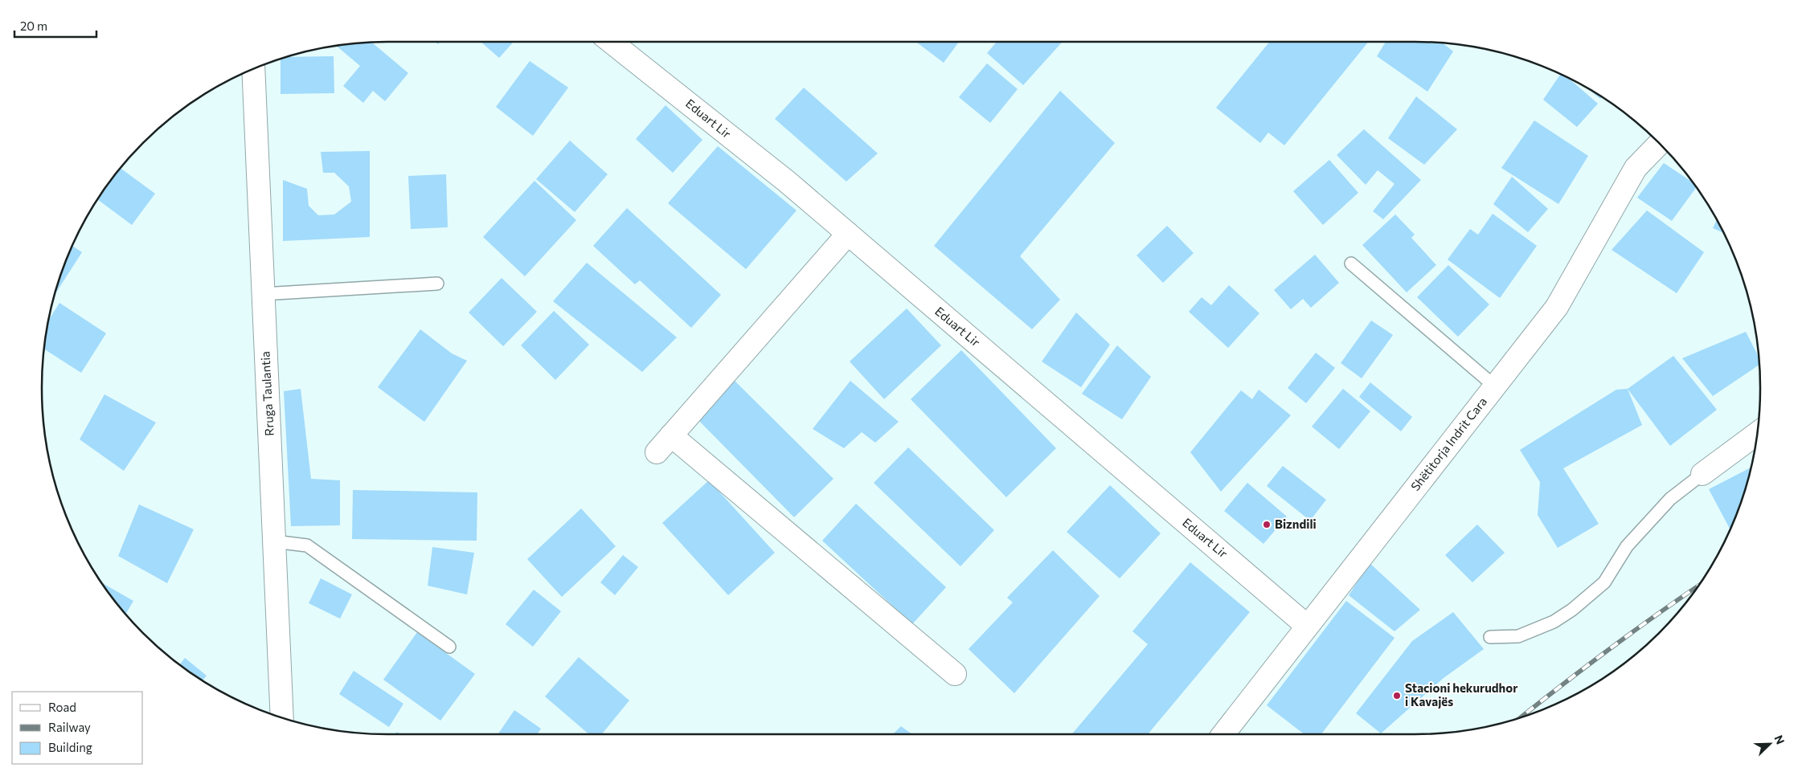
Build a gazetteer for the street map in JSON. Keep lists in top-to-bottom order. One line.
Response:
{"streets":{"street":["Eduart Lir","Rruga Taulantia","Shëtitorja Indrit Cara"]},"crossings":[["Eduart Lir","Shëtitorja Indrit Cara"]],"places":["Bizndili","Stacioni hekurudhor i Kavajës"],"legend":["Road","Railway","Building"],"scale_bar":"20 m","north":"top right"}
